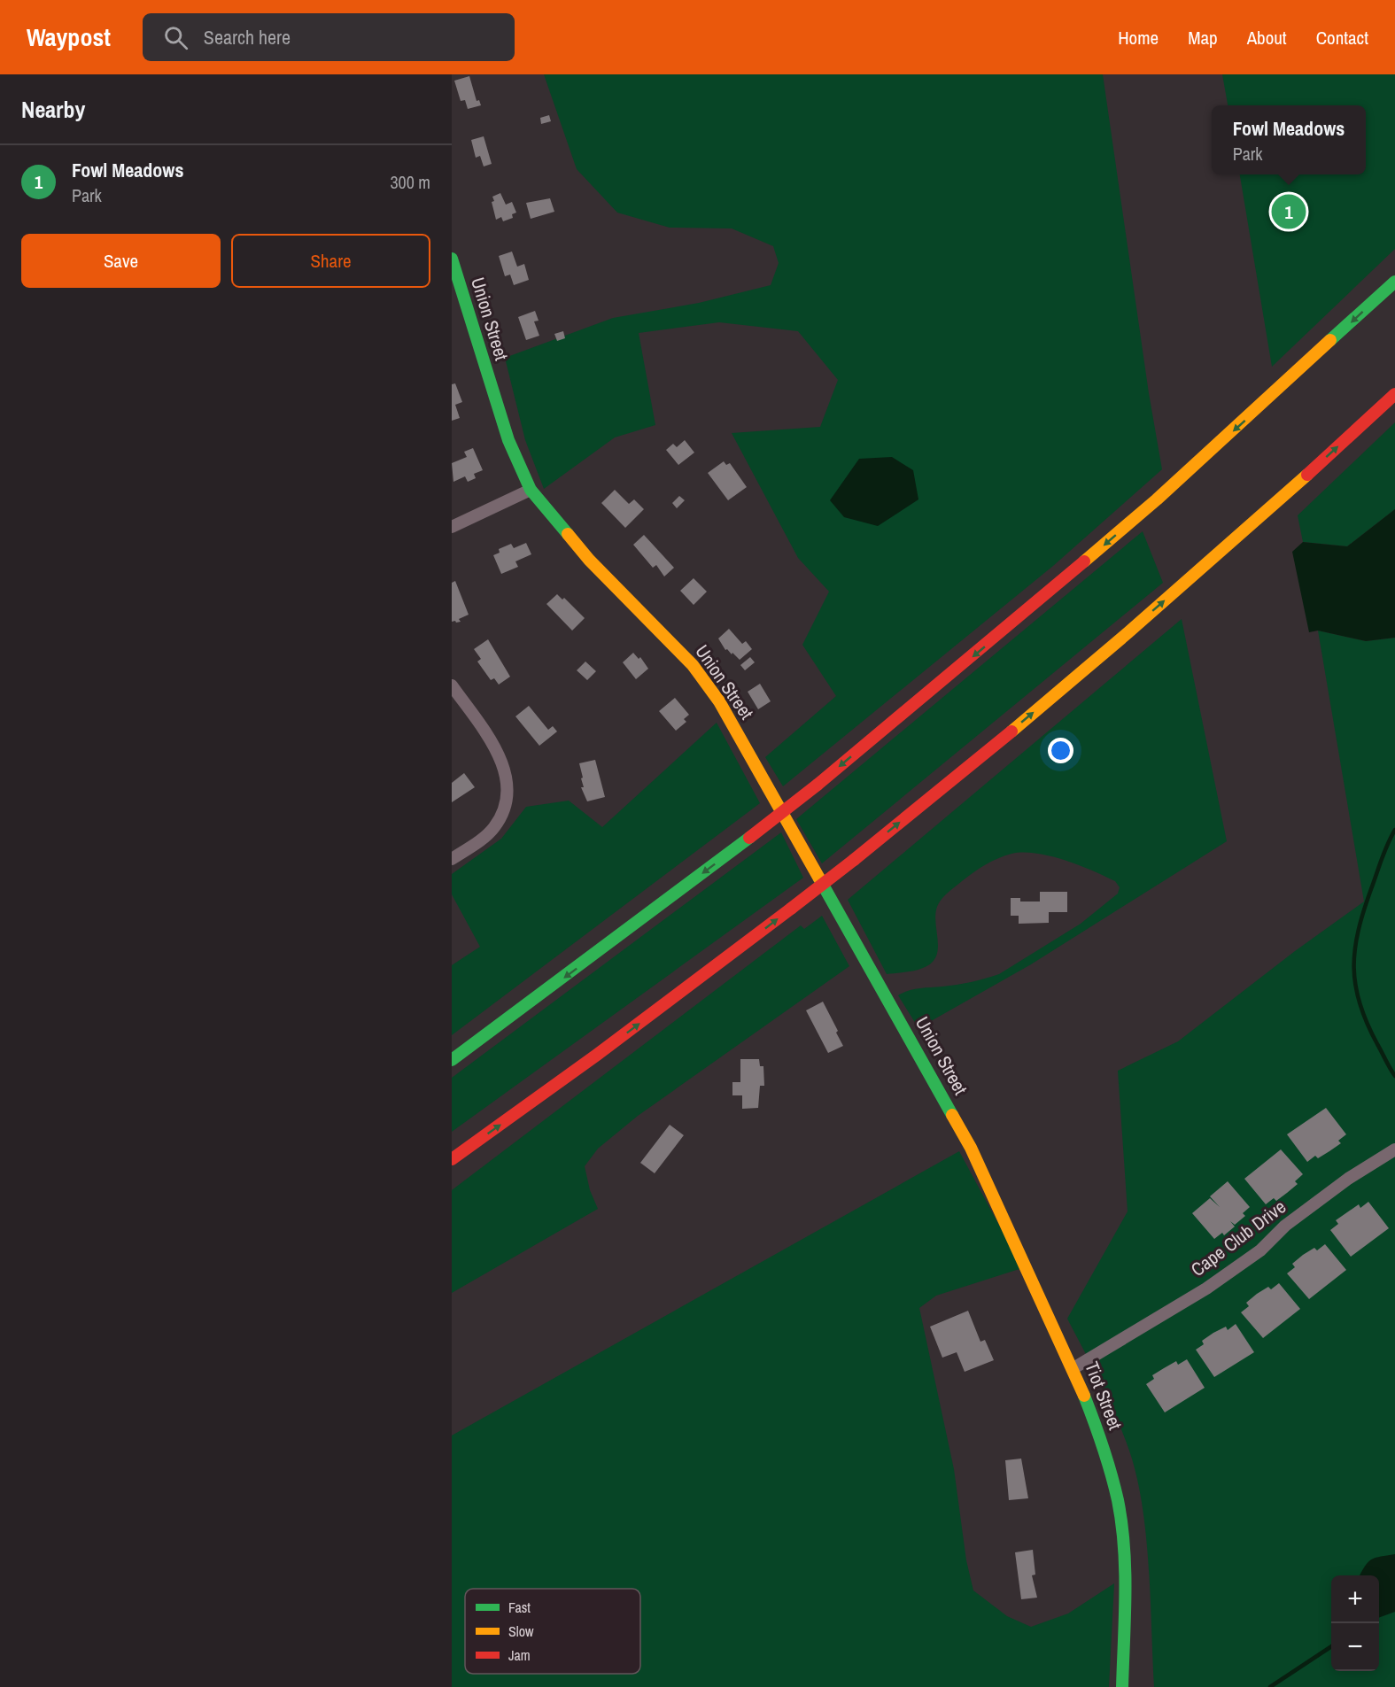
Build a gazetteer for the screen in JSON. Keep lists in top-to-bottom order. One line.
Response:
{"streets":{"main road":["Union Street","Tiot Street"],"street":["Cape Club Drive"]},"crossings":[["Union Street","Tiot Street"],["Cape Club Drive","Tiot Street"]],"legend":["Fast","Slow","Jam"],"page":{"header":"Waypost","search":"Search here","nav":["Home","Map","About","Contact"],"heading":"Nearby","popup":["Fowl Meadows","Park"],"list":[{"mark":"1","name":"Fowl Meadows","note":"Park","value":"300 m"}],"pins":"1","buttons":["Save","Share"],"map_buttons":["+","−"]}}
